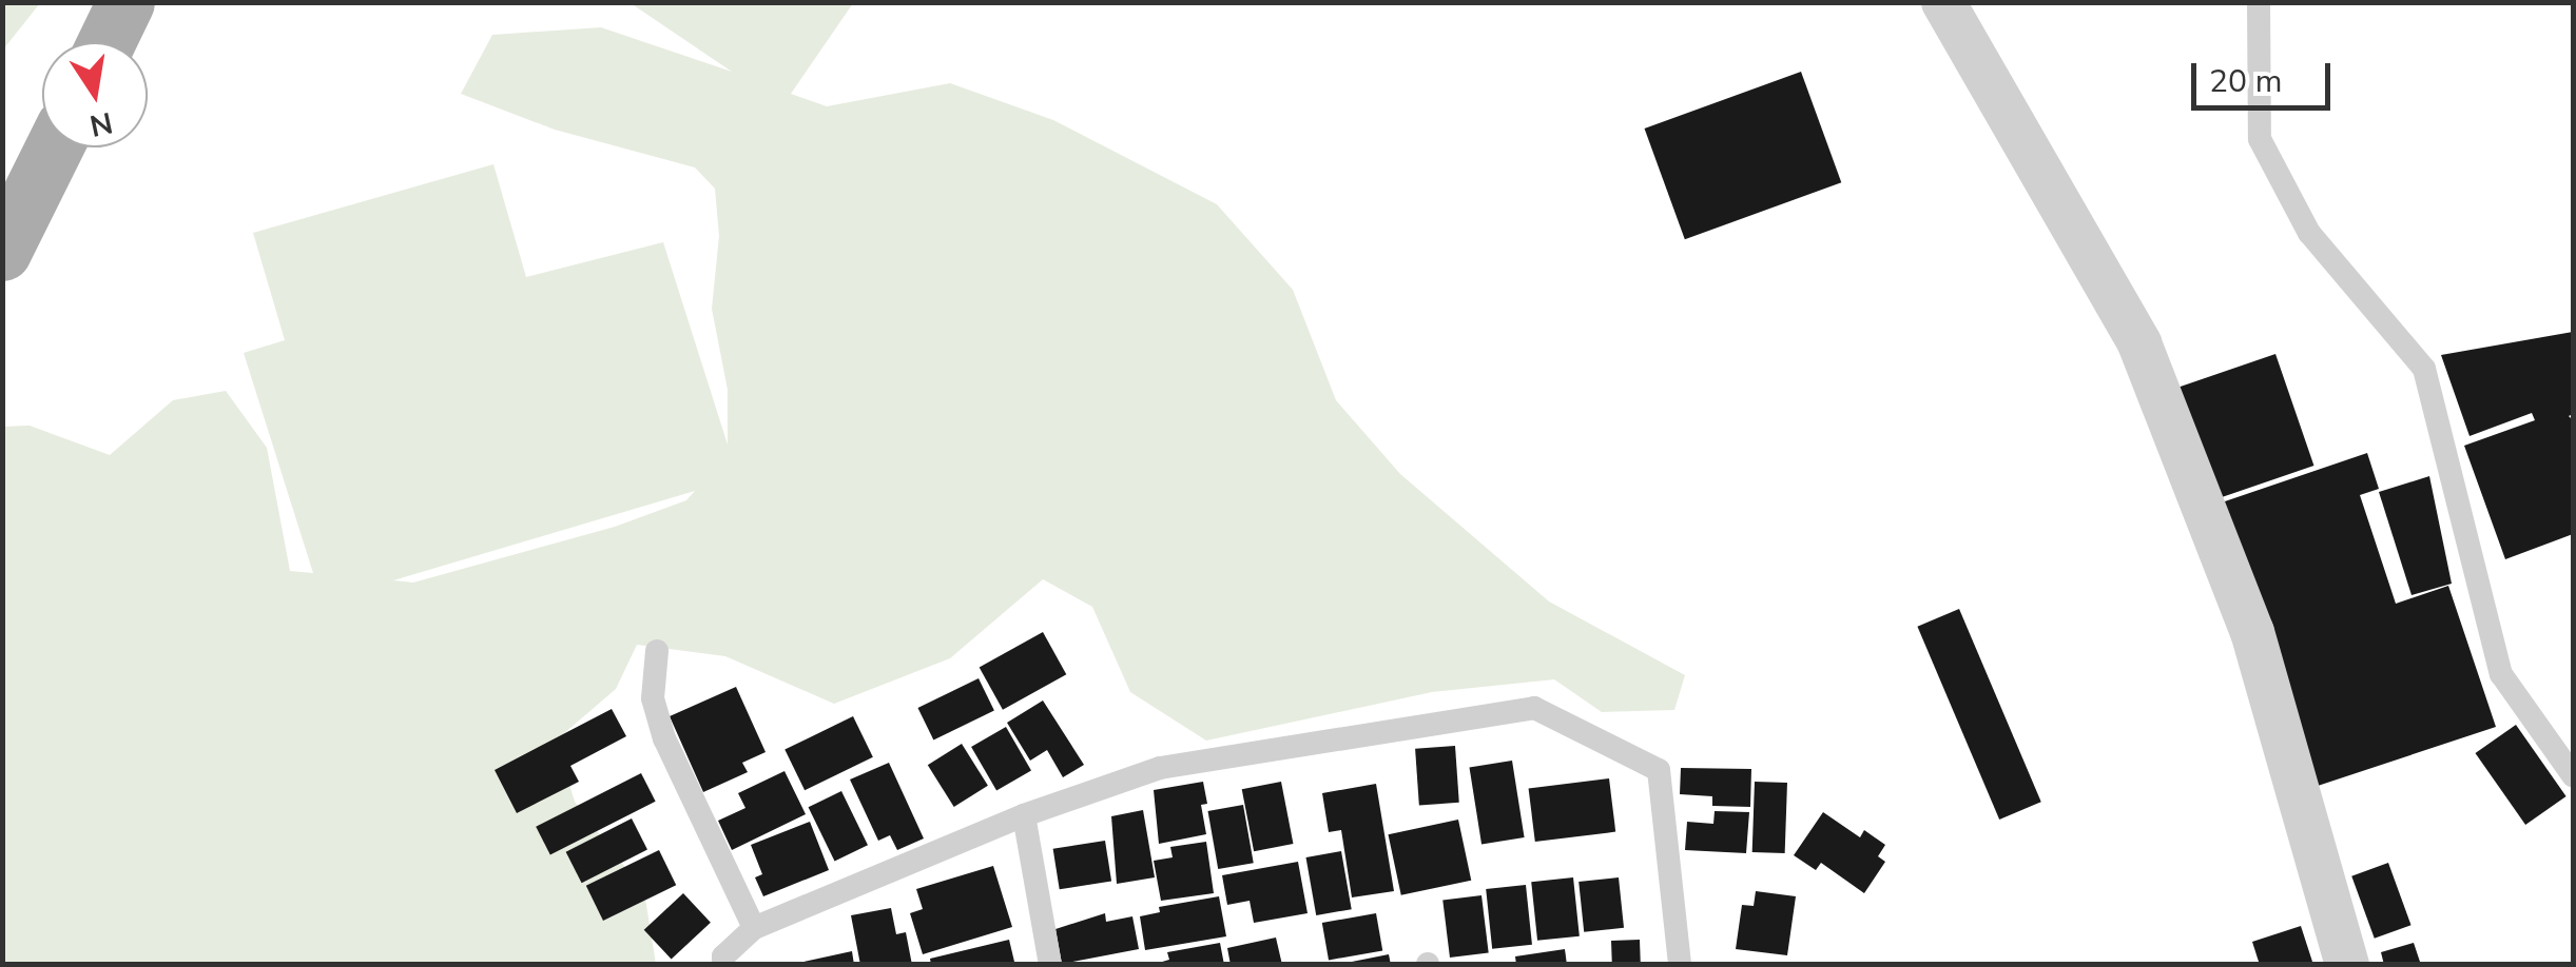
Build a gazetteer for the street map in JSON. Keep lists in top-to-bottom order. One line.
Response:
{"scale_bar":"20 m","north":"bottom"}
